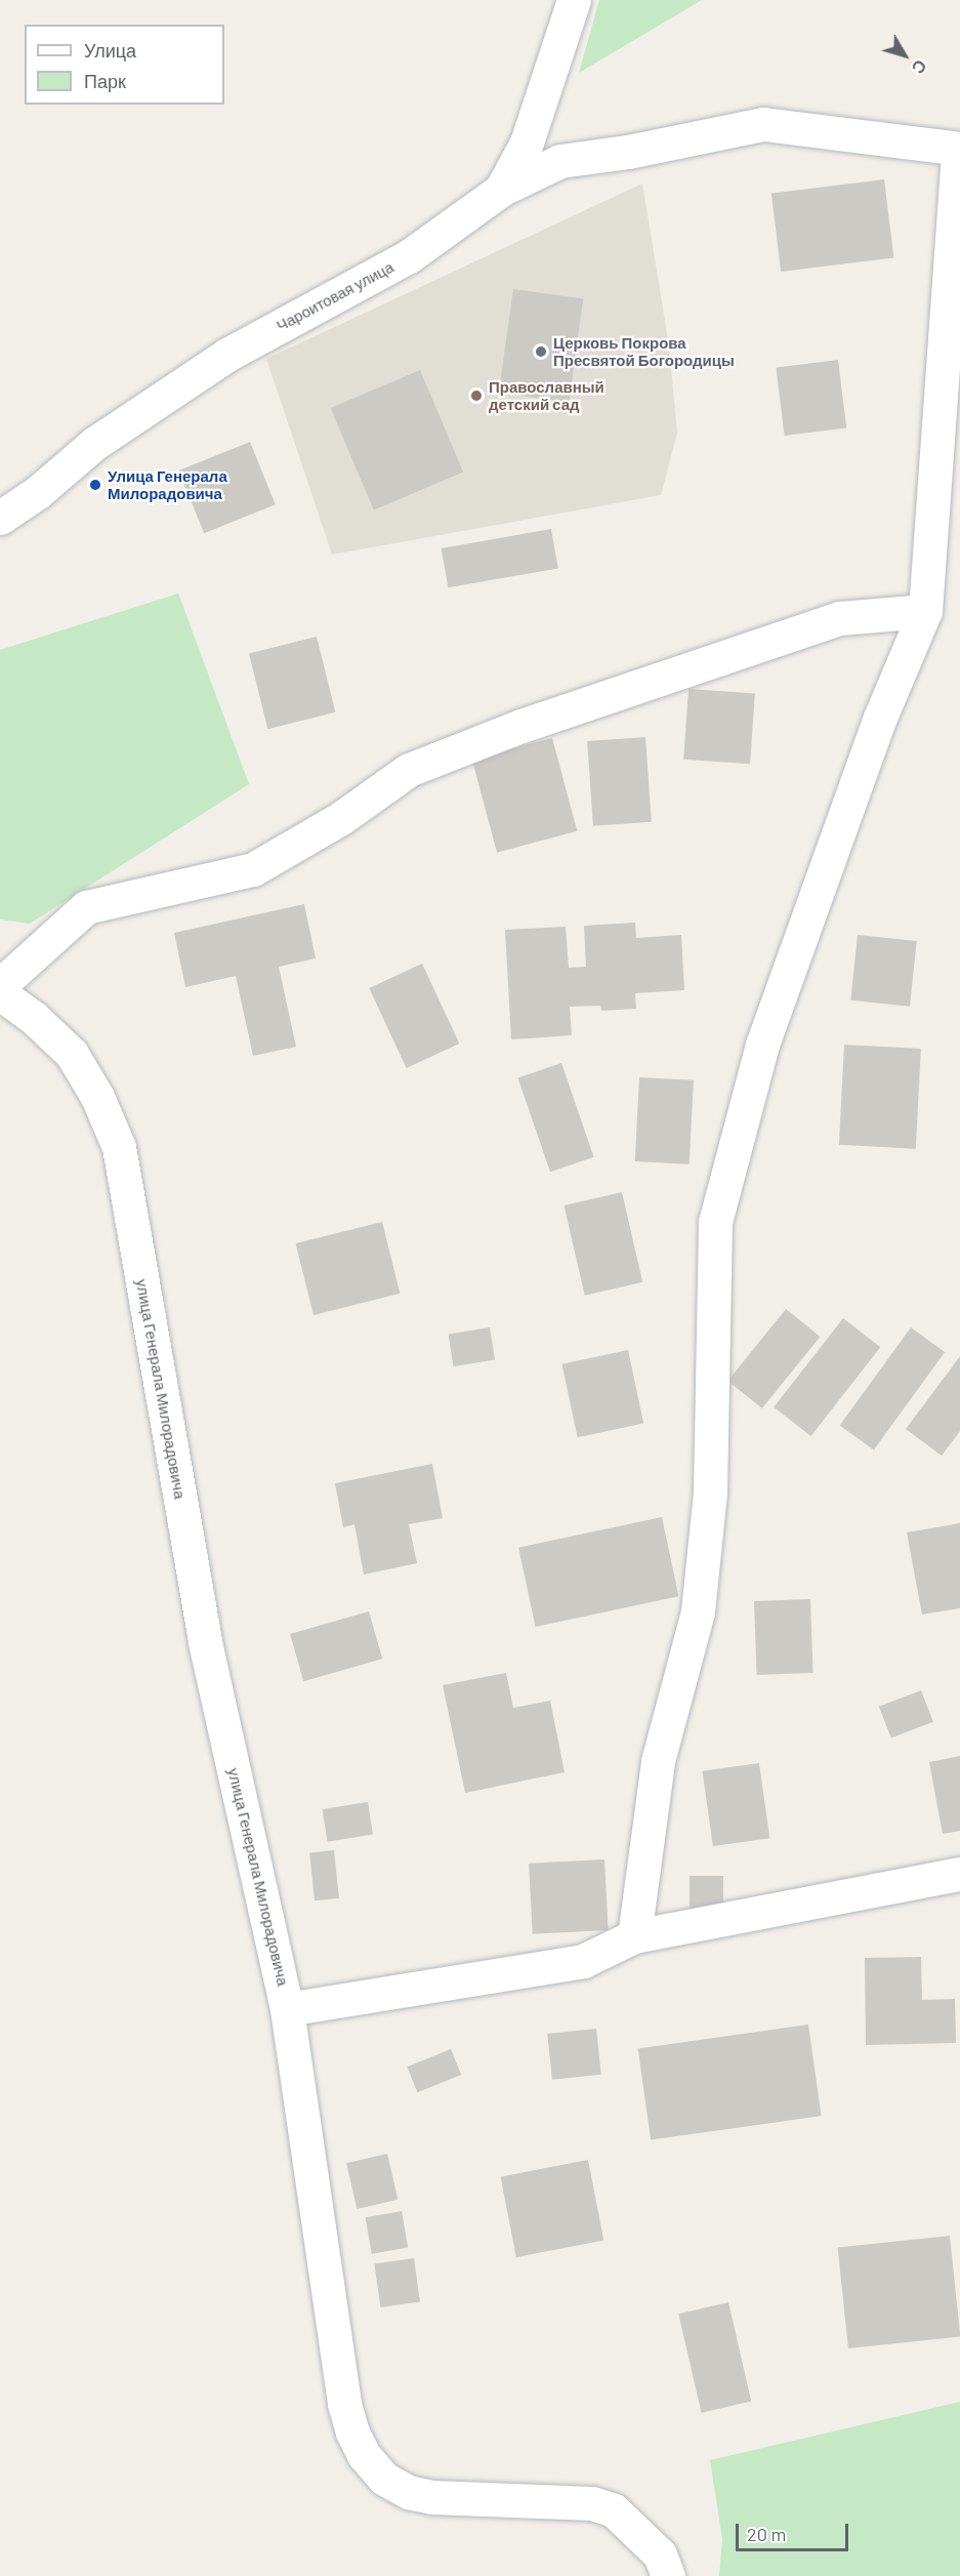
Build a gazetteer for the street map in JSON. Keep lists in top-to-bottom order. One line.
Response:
{"streets":{"street":["Чароитовая улица","улица Генерала Милорадовича"]},"places":["Церковь Покрова Пресвятой Богородицы","Православный детский сад","Улица Генерала Милорадовича"],"legend":["Улица","Парк"],"scale_bar":"20 m","north":"bottom right"}
